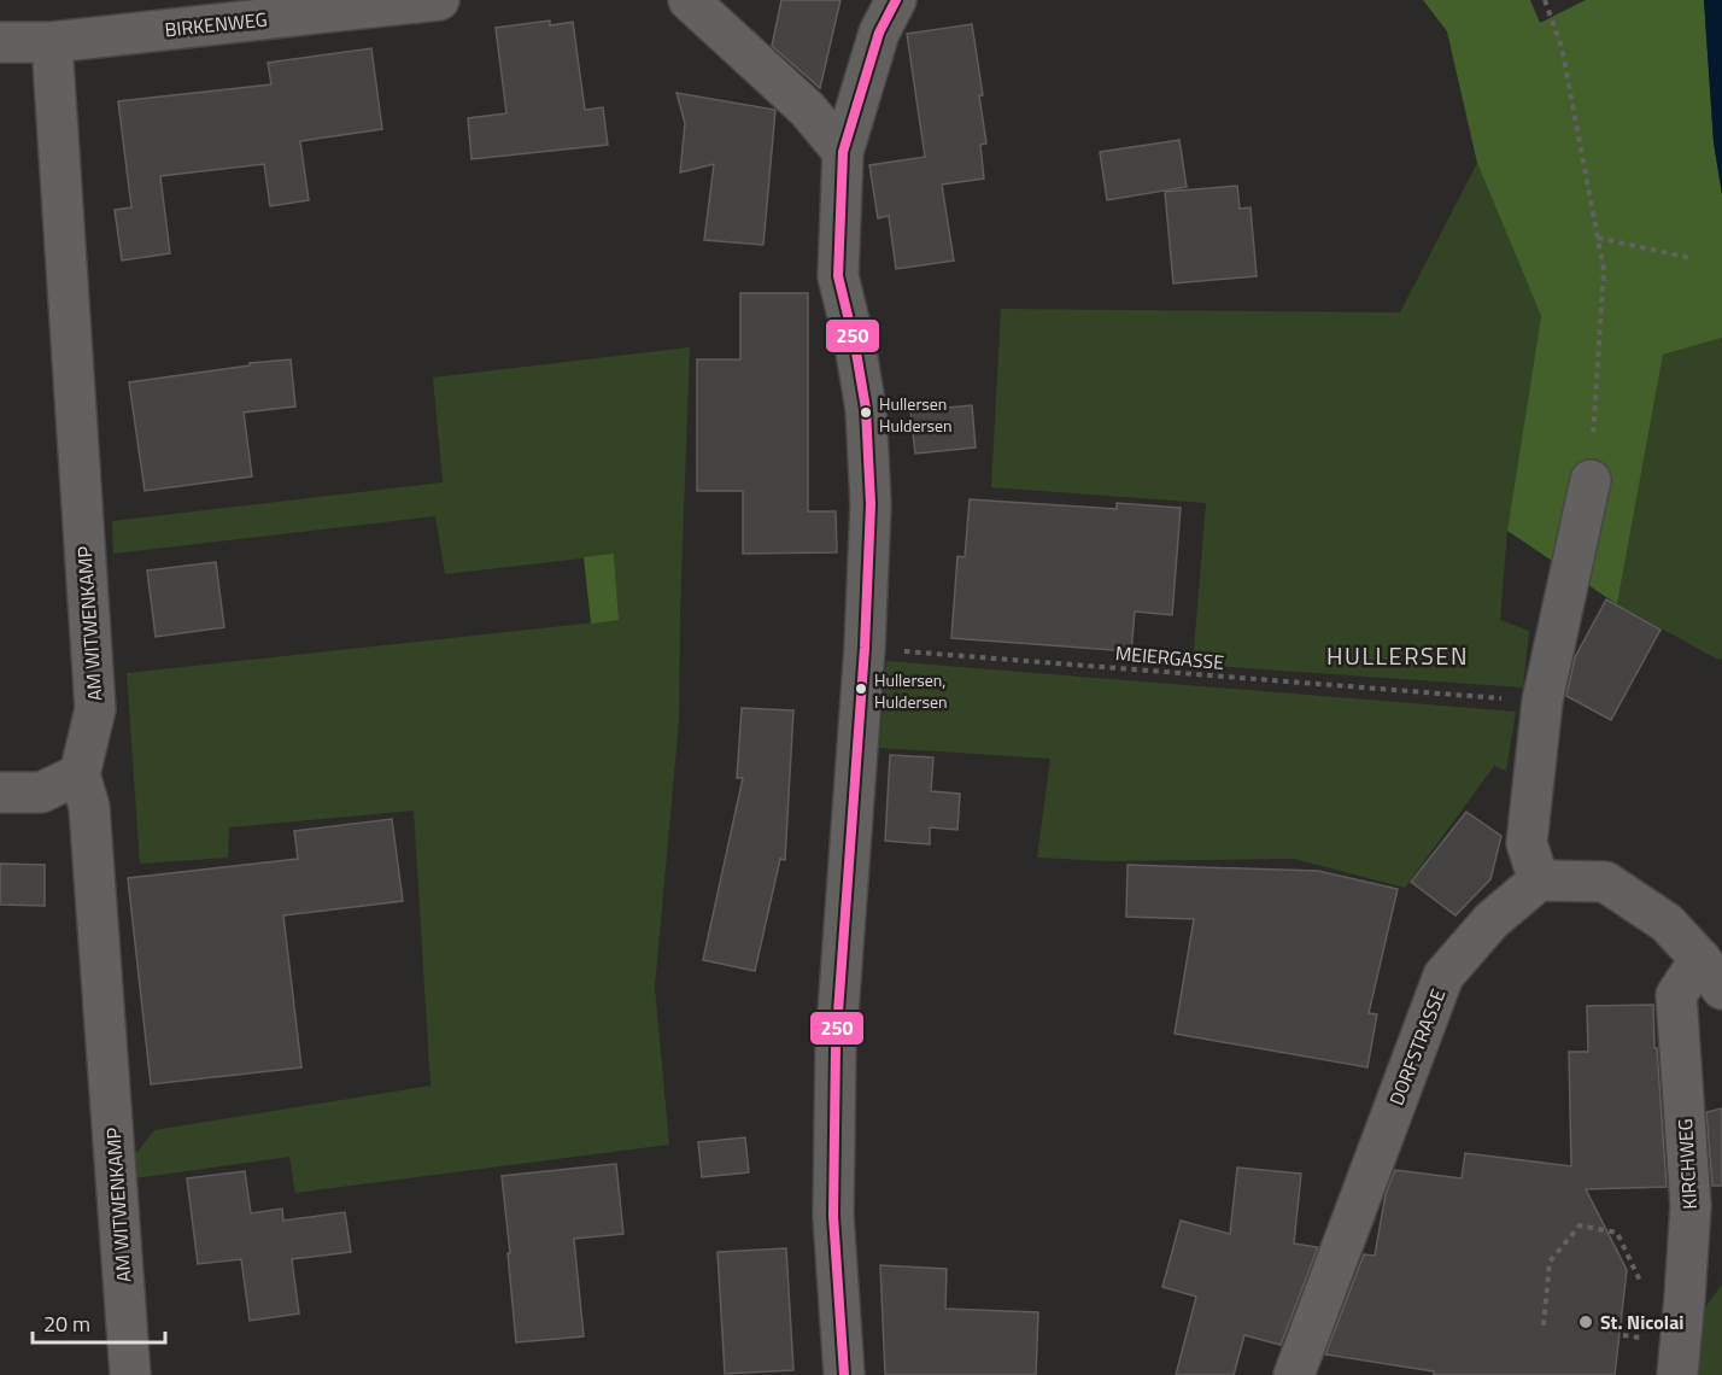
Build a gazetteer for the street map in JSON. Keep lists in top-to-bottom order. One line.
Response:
{"streets":{"street":["BIRKENWEG","AM WITWENKAMP","DORFSTRASSE","KIRCHWEG"],"path":["MEIERGASSE"]},"crossings":[["BIRKENWEG","AM WITWENKAMP"]],"districts":["HULLERSEN"],"places":["Hullersen Huldersen","Hullersen, Huldersen","St. Nicolai"],"lines":["transit line 250"],"scale_bar":"20 m"}
